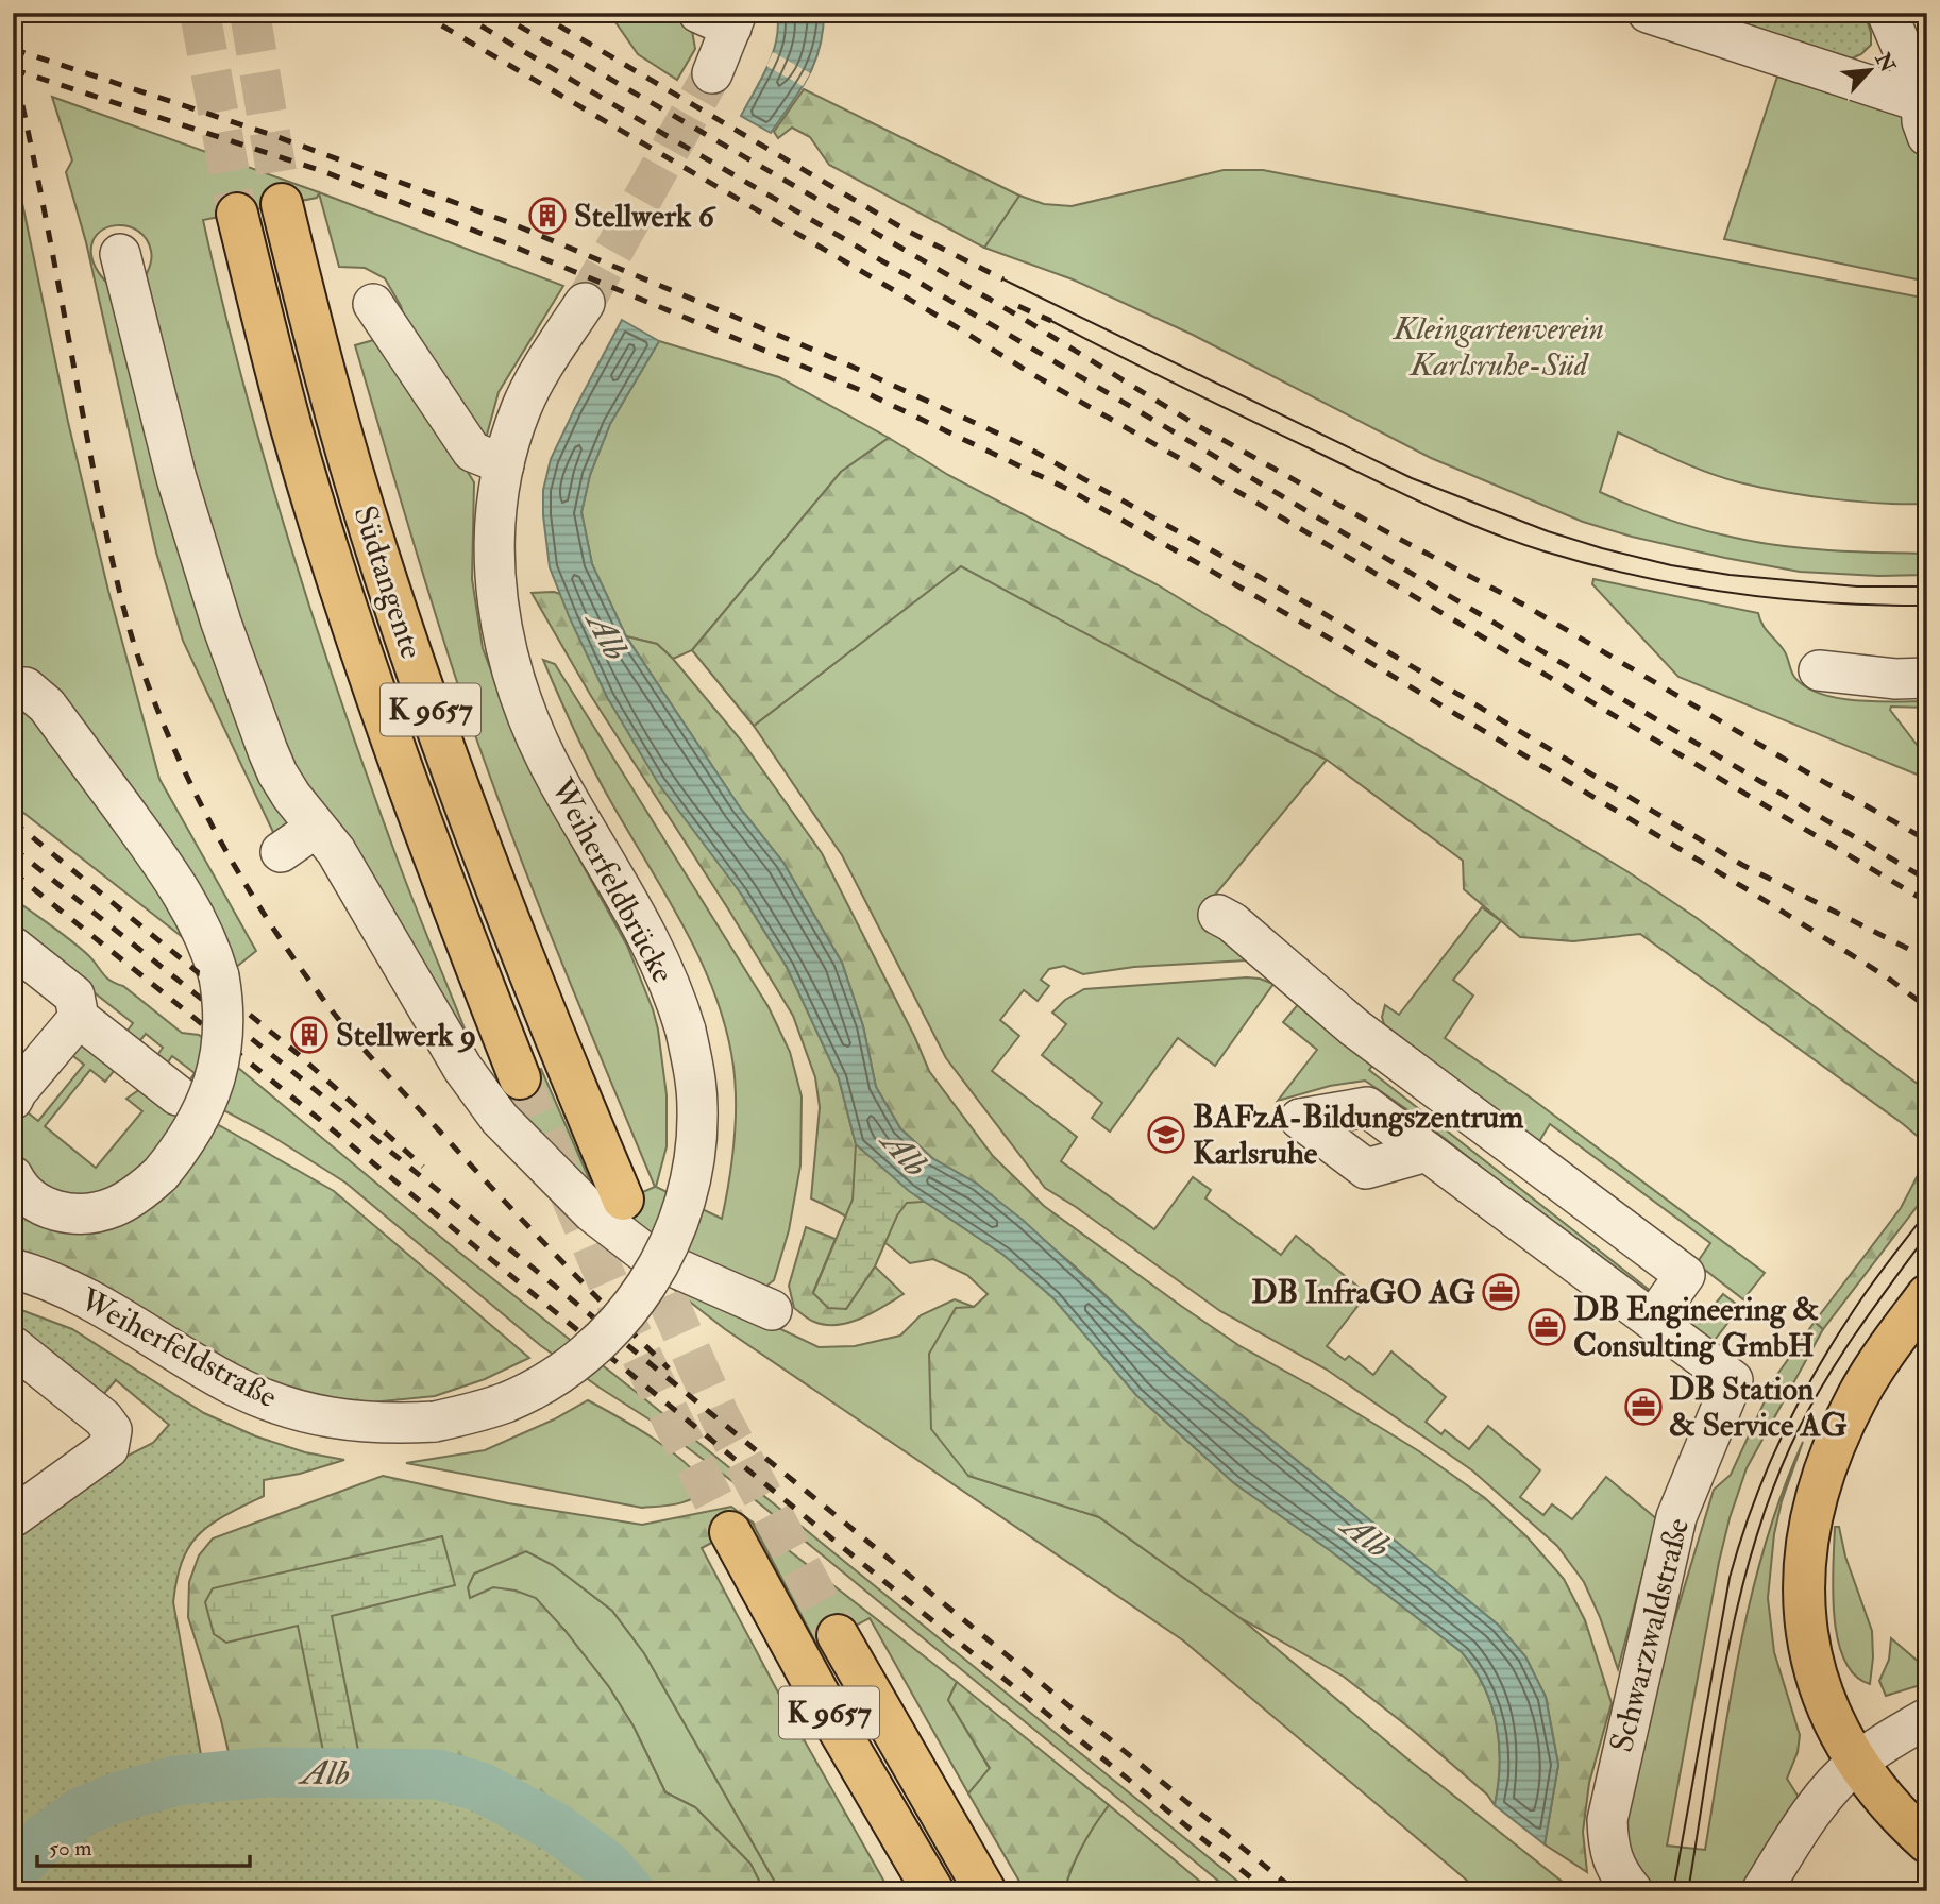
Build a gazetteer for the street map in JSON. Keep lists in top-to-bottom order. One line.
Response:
{"streets":{"main road":["Südtangente","K 9657"],"street":["Weiherfeldbrücke","Weiherfeldstraße","Schwarzwaldstraße"]},"crossings":[["Weiherfeldbrücke","Weiherfeldstraße"]],"water":["Alb"],"parks":["Kleingartenverein Karlsruhe-Süd"],"places":{"building":["Stellwerk 6","Stellwerk 9"],"school or university":["BAFzA-Bildungszentrum Karlsruhe"],"office":["DB InfraGO AG","DB Engineering & Consulting GmbH","DB Station & Service AG"]},"scale_bar":"50 m","north":"top right"}
